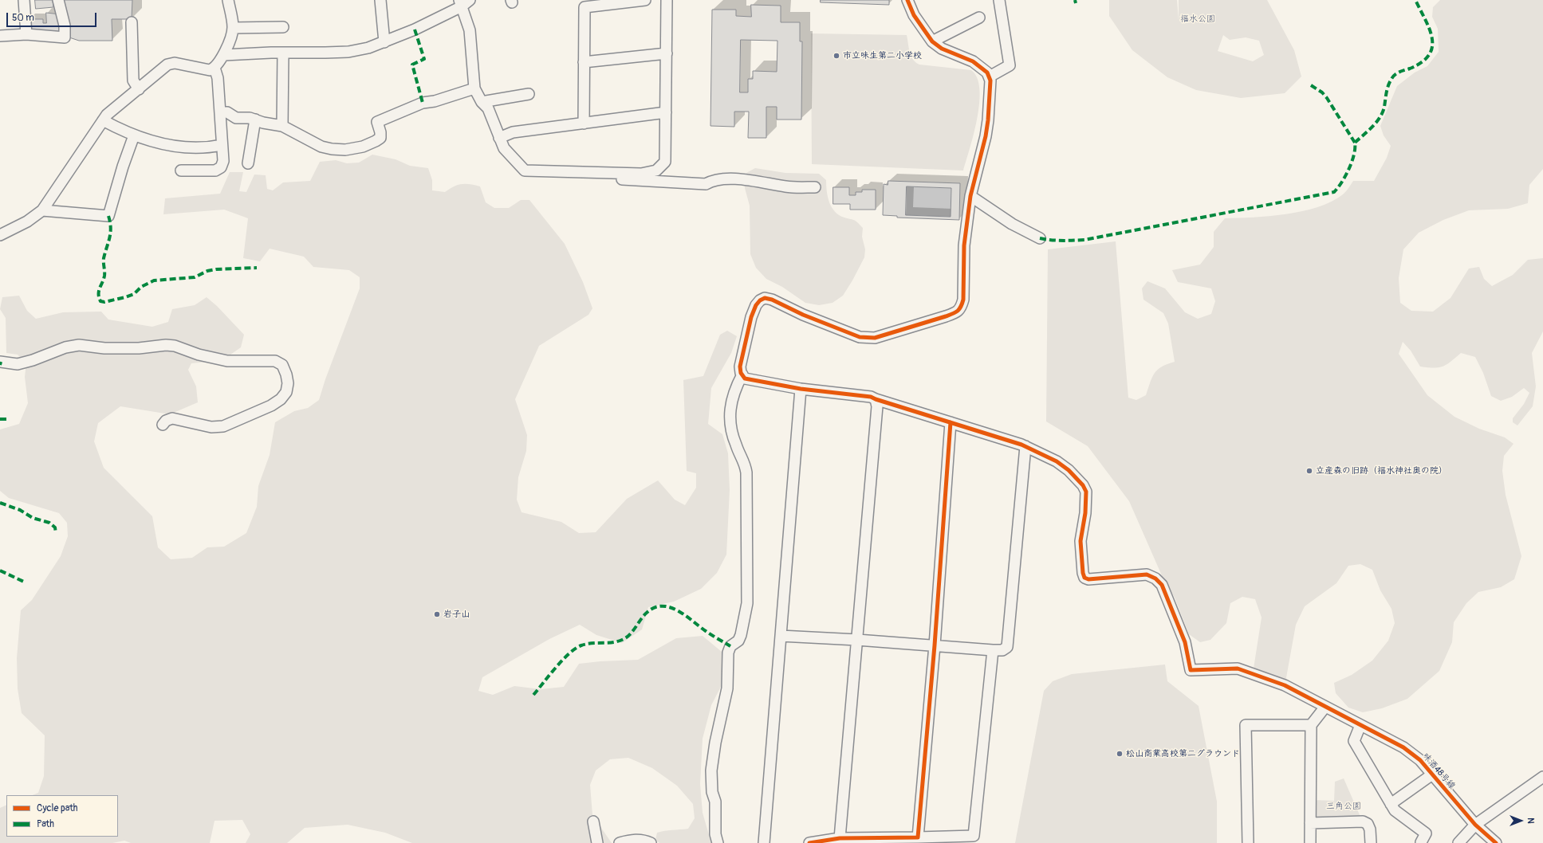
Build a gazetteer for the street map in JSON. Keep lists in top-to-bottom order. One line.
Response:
{"streets":{"street":["味酒48号線"]},"parks":["福水公園","三角公園"],"places":["市立味生第二小学校","立産森の旧跡（福水神社奥の院）","岩子山","松山商業高校第二グラウンド"],"legend":["Cycle path","Path"],"scale_bar":"50 m","north":"right"}
